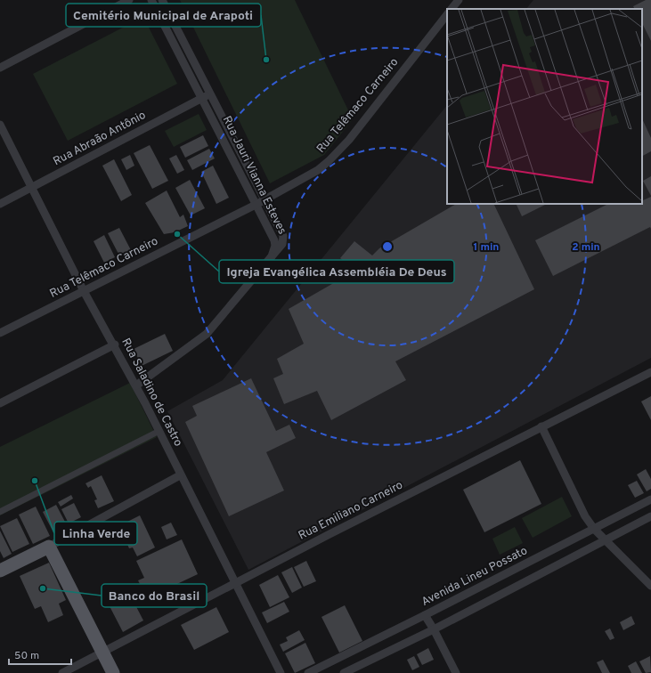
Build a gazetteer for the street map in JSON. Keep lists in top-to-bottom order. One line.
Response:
{"streets":{"street":["Rua Telêmaco Carneiro","Rua Abraão Antônio","Rua Jauri Vianna Esteves","Rua Saladino de Castro","Rua Emiliano Carneiro","Avenida Lineu Possato"]},"crossings":[["Rua Telêmaco Carneiro","Rua Jauri Vianna Esteves"],["Rua Telêmaco Carneiro","Rua Saladino de Castro"],["Rua Abraão Antônio","Rua Jauri Vianna Esteves"],["Rua Abraão Antônio","Rua Saladino de Castro"],["Rua Saladino de Castro","Rua Emiliano Carneiro"]],"places":["Cemitério Municipal de Arapoti","Igreja Evangélica Assembléia De Deus","Linha Verde","Banco do Brasil"],"scale_bar":"50 m","rings":["1 min","2 min"]}
